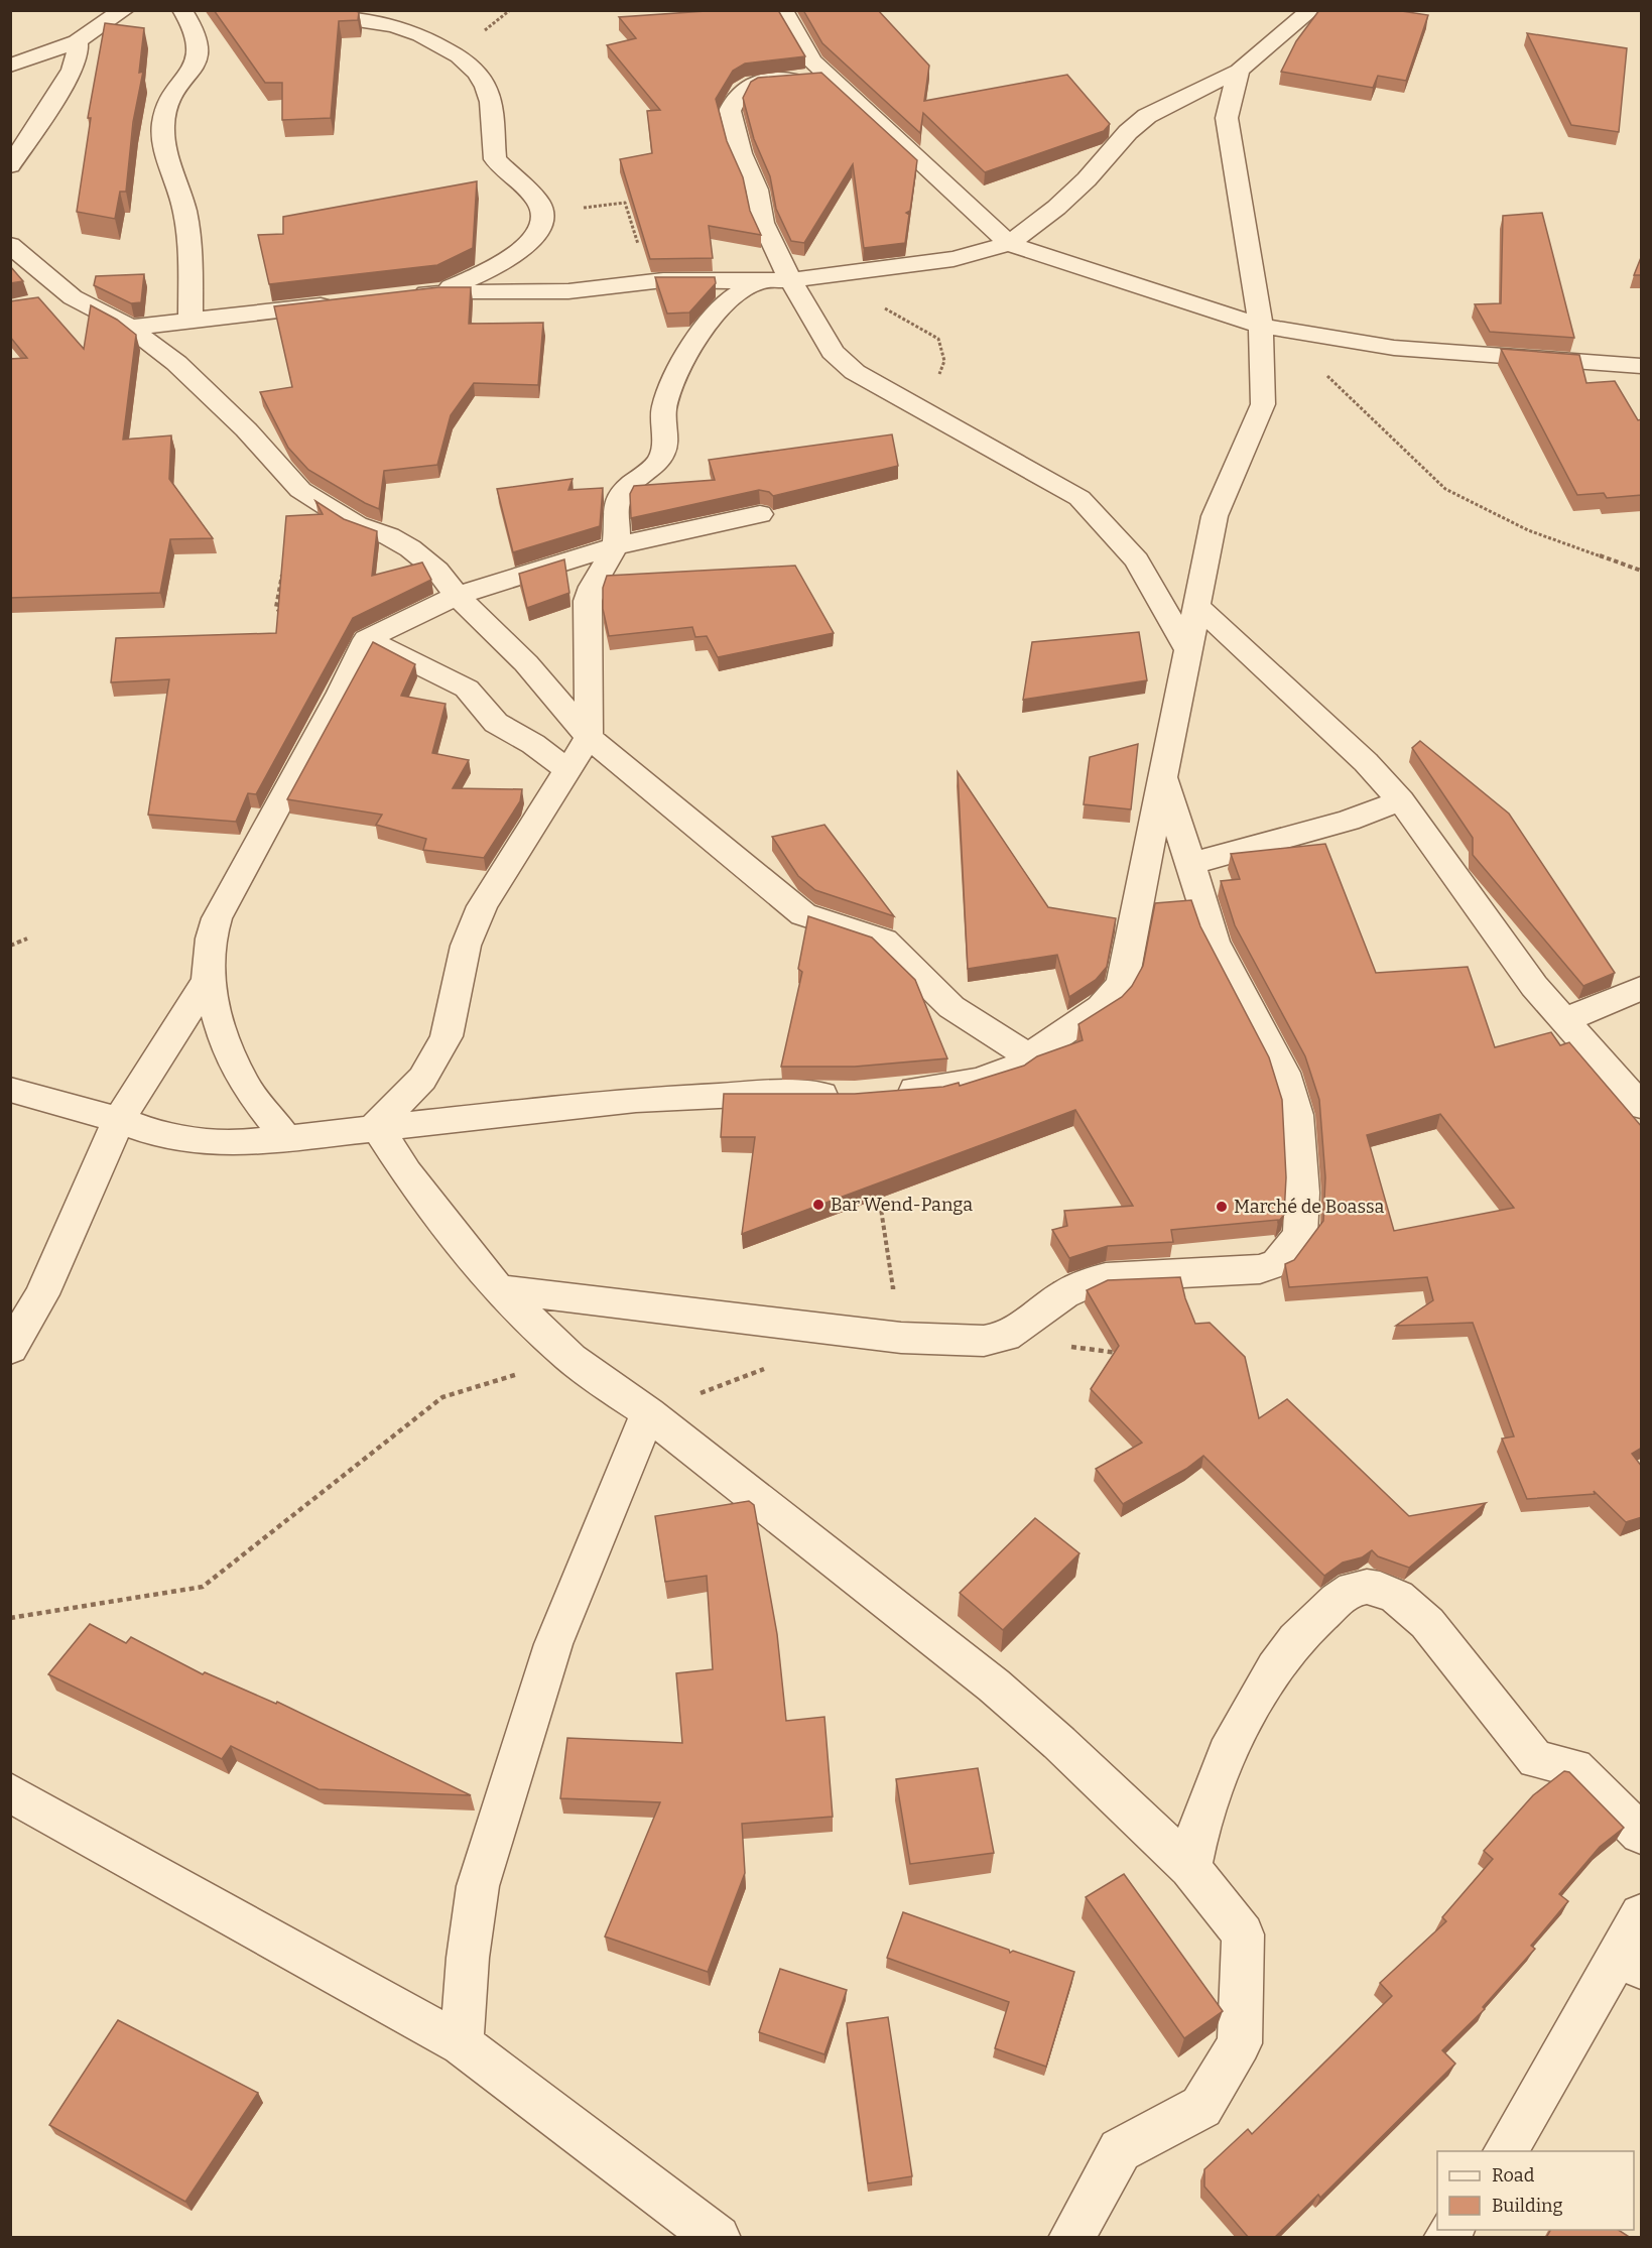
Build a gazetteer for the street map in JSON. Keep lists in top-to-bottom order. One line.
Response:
{"places":["Bar Wend-Panga","Marché de Boassa"],"legend":["Road","Building"]}
